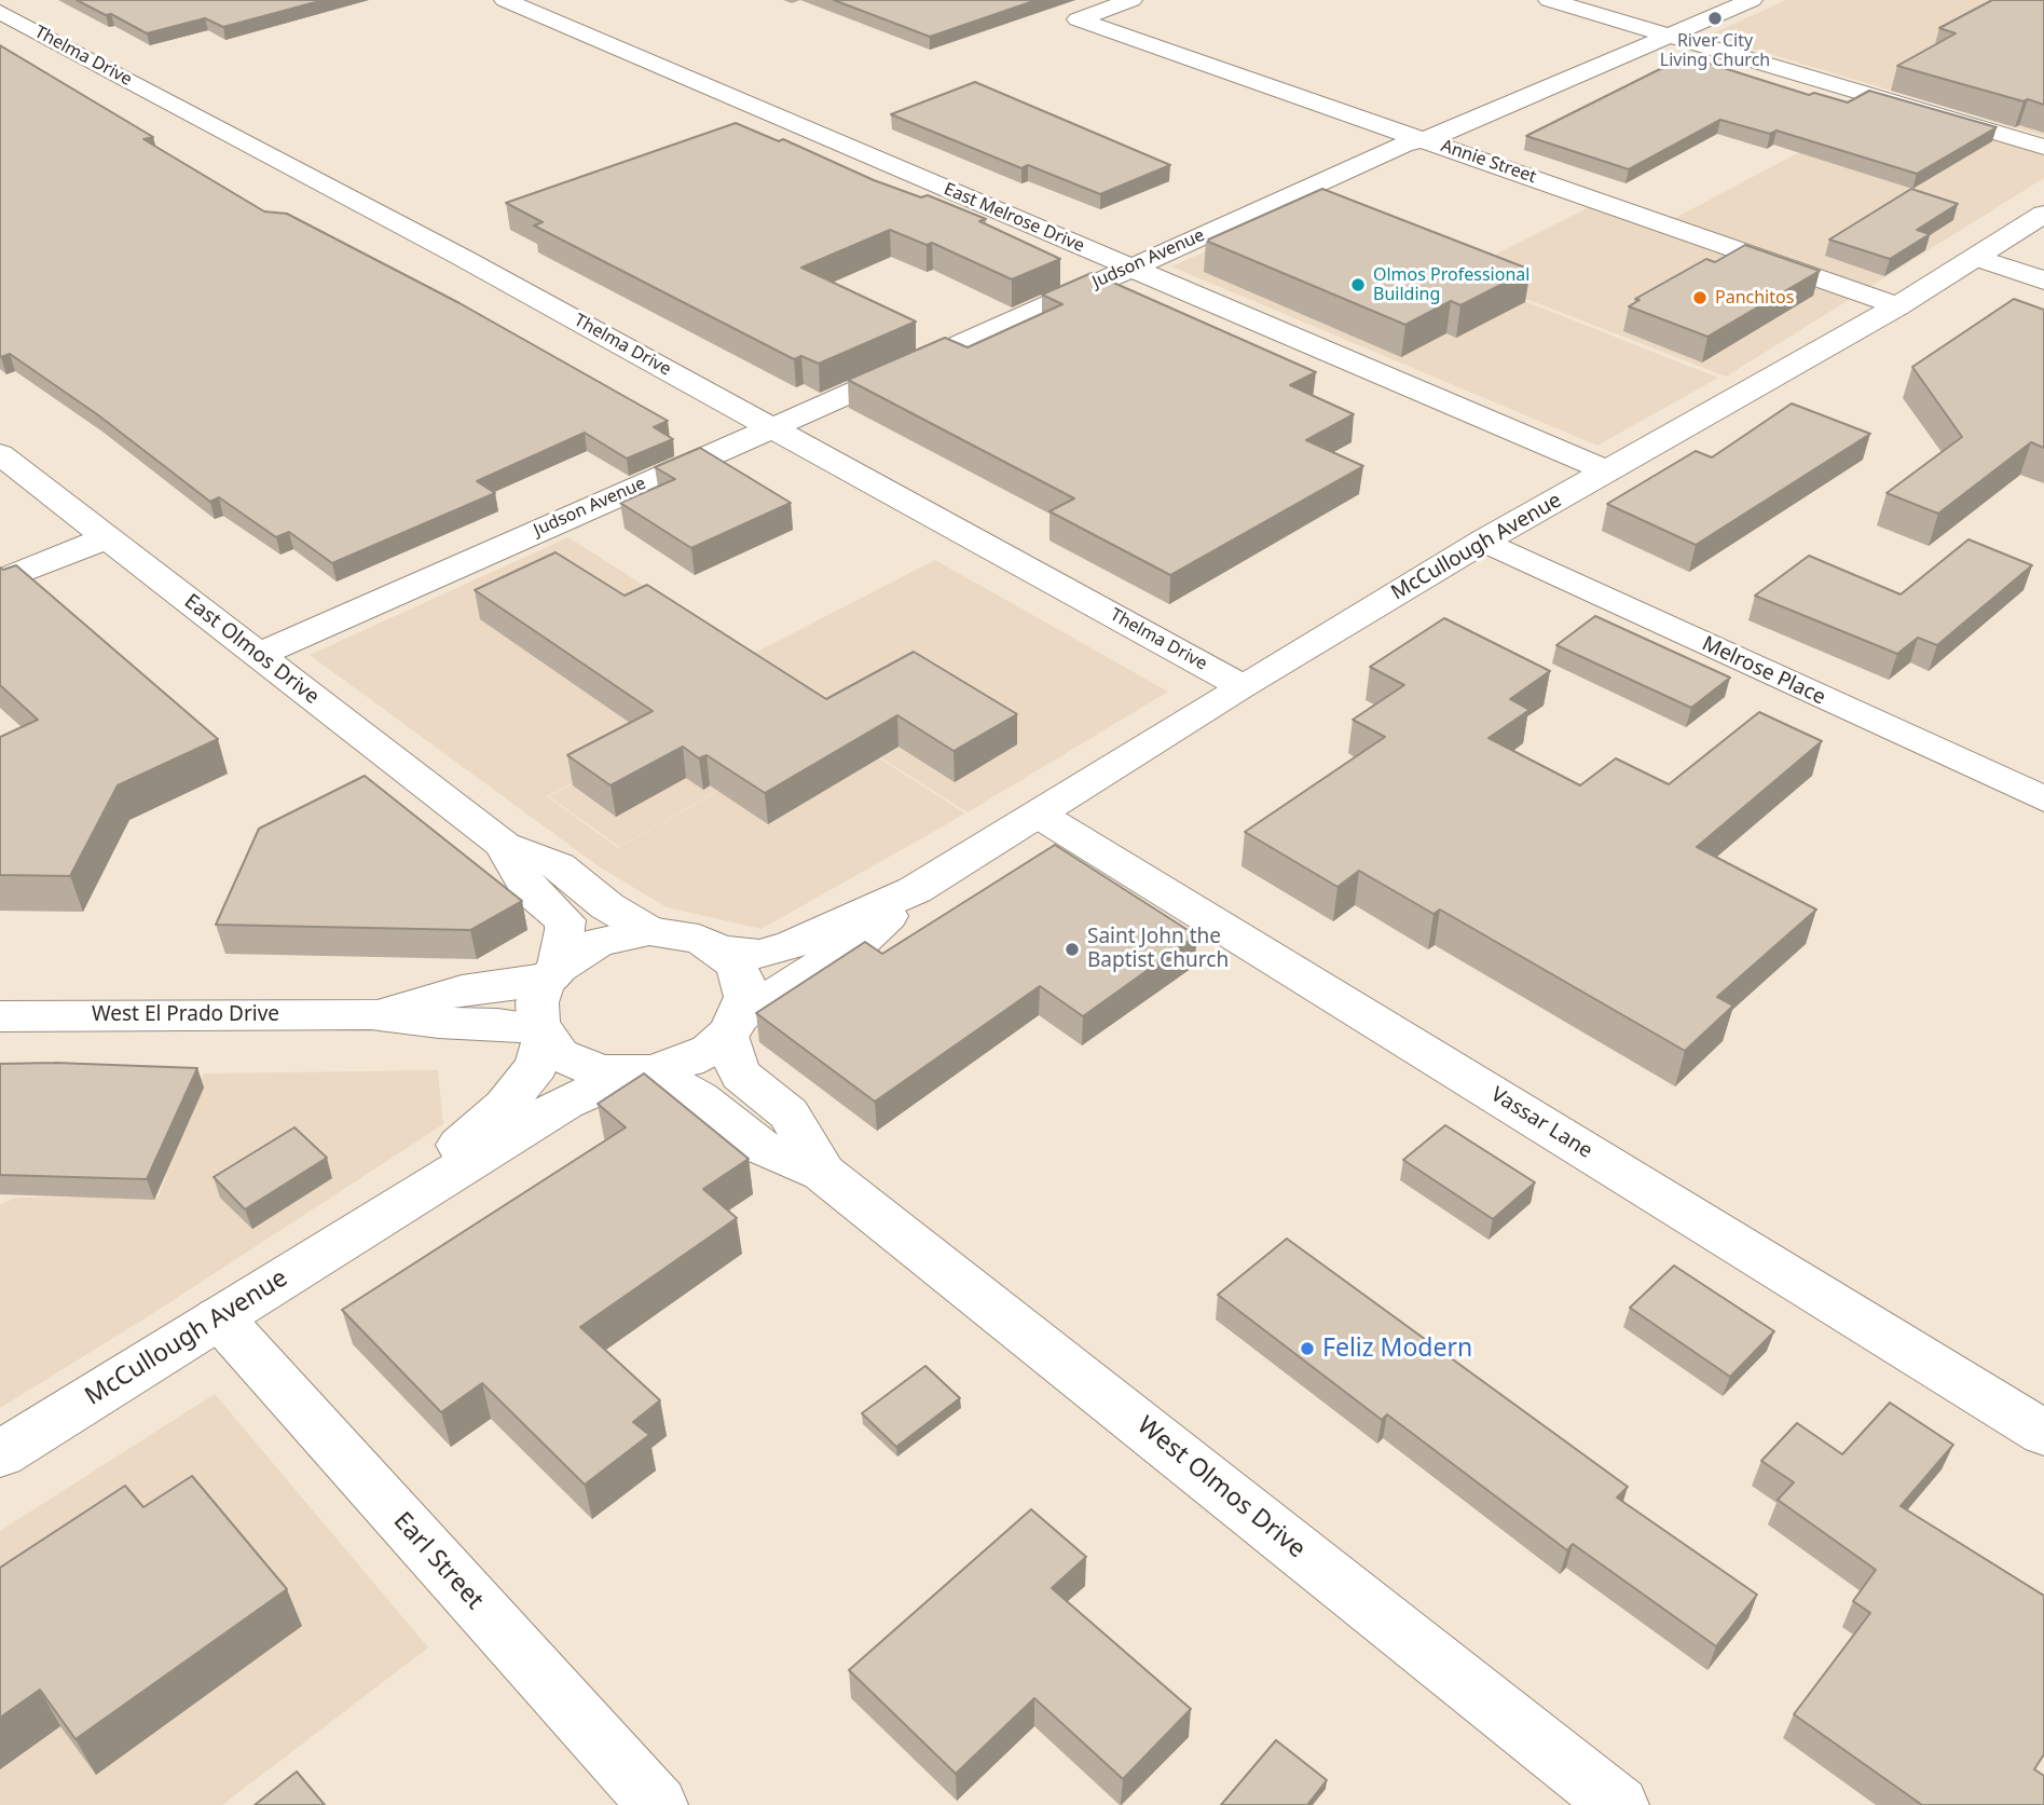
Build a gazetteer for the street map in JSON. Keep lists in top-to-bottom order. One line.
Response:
{"streets":{"street":["Thelma Drive","Annie Street","East Melrose Drive","Judson Avenue","McCullough Avenue","East Olmos Drive","Melrose Place","West El Prado Drive","Vassar Lane","West Olmos Drive","Earl Street"]},"crossings":[["Thelma Drive","Judson Avenue"],["Thelma Drive","McCullough Avenue"],["Annie Street","Judson Avenue"],["Annie Street","McCullough Avenue"],["East Melrose Drive","Judson Avenue"],["East Melrose Drive","McCullough Avenue"],["Judson Avenue","East Olmos Drive"],["McCullough Avenue","East Olmos Drive"],["McCullough Avenue","Melrose Place"],["McCullough Avenue","West El Prado Drive"],["McCullough Avenue","Vassar Lane"],["McCullough Avenue","West Olmos Drive"],["McCullough Avenue","Earl Street"],["East Olmos Drive","West El Prado Drive"],["East Olmos Drive","West Olmos Drive"],["West El Prado Drive","West Olmos Drive"]],"places":["River City Living Church","Olmos Professional Building","Panchitos","Saint John the Baptist Church","Feliz Modern"]}
